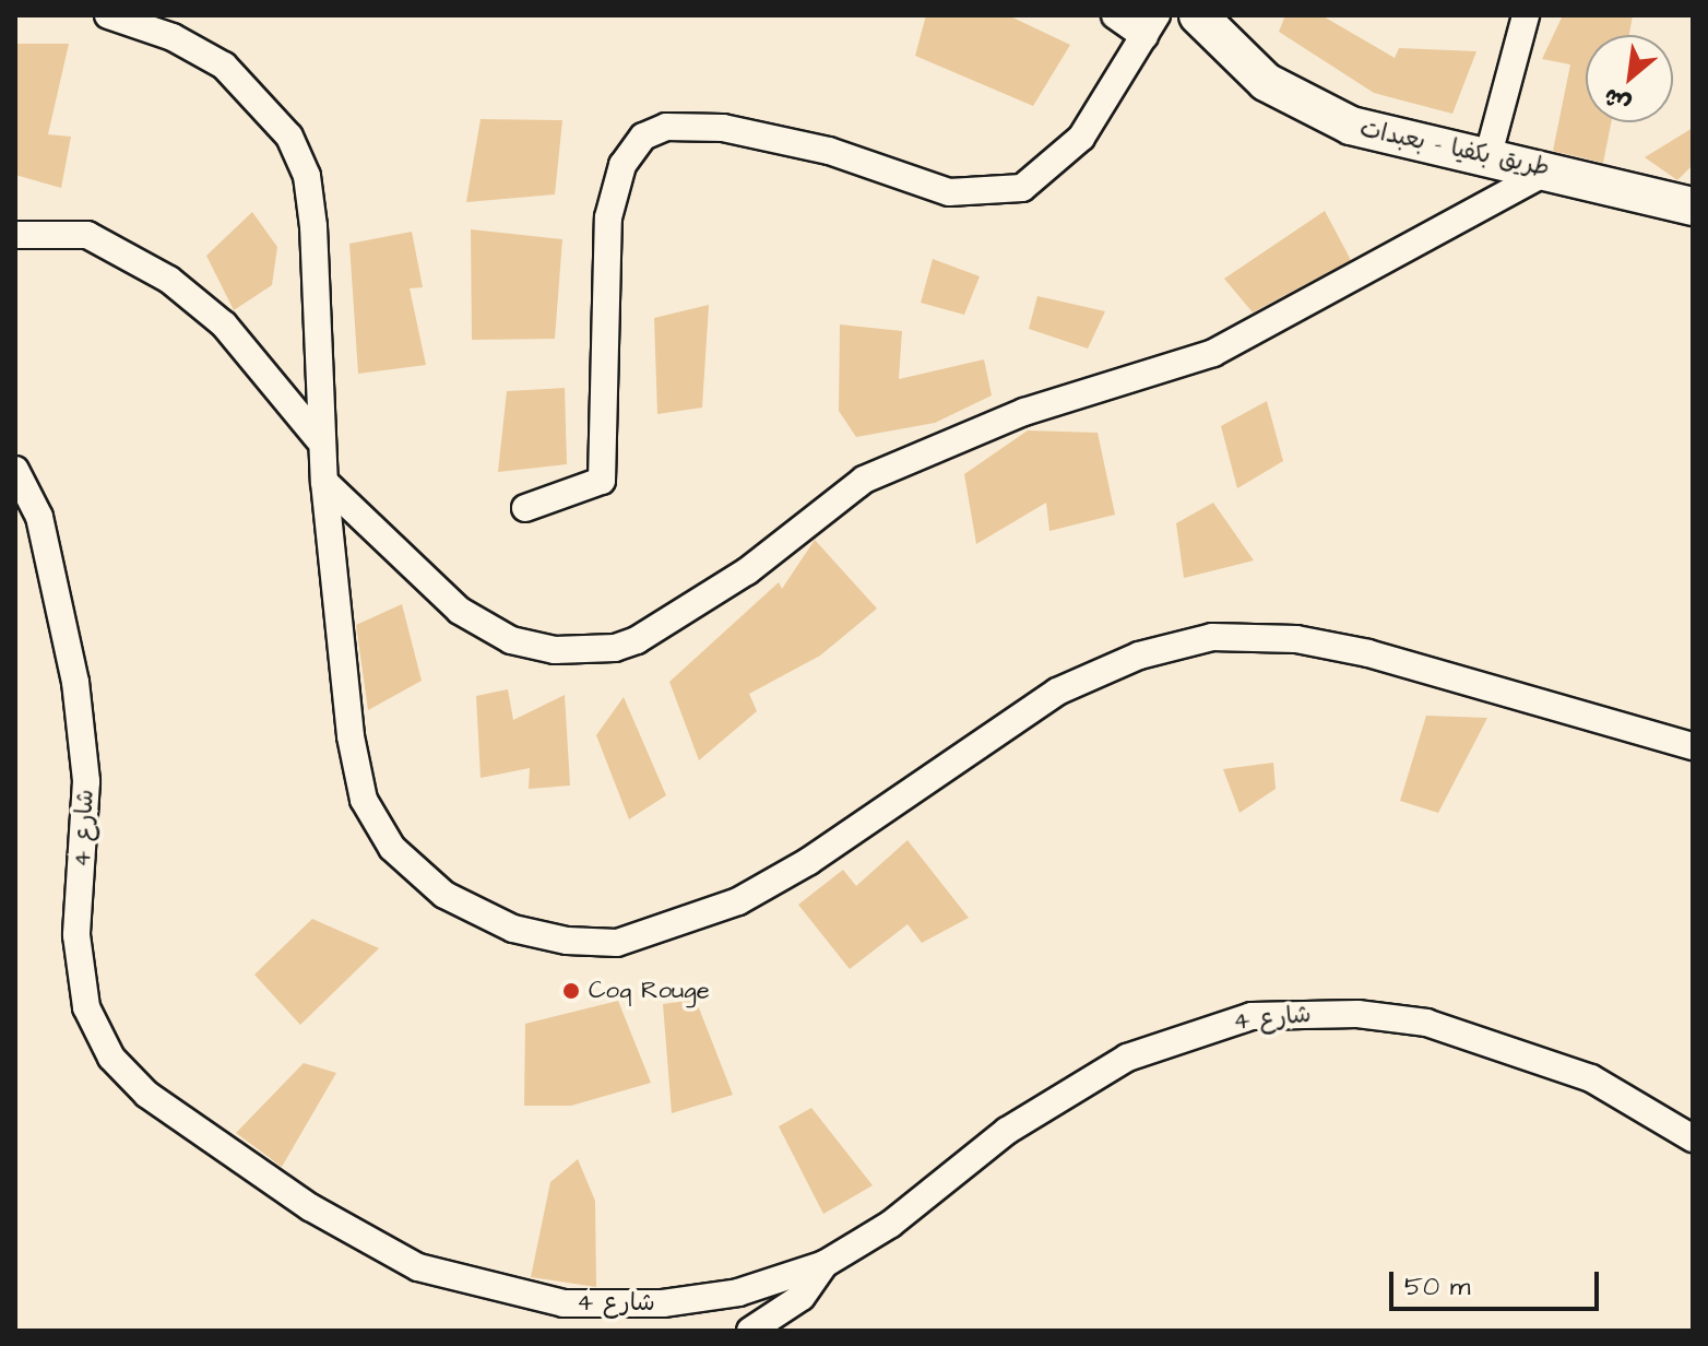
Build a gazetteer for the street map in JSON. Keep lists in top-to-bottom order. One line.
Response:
{"streets":{"main road":["طريق بكفيا - بعبدات"],"street":["شارع 4"]},"places":["Coq Rouge"],"scale_bar":"50 m","north":"bottom left"}
